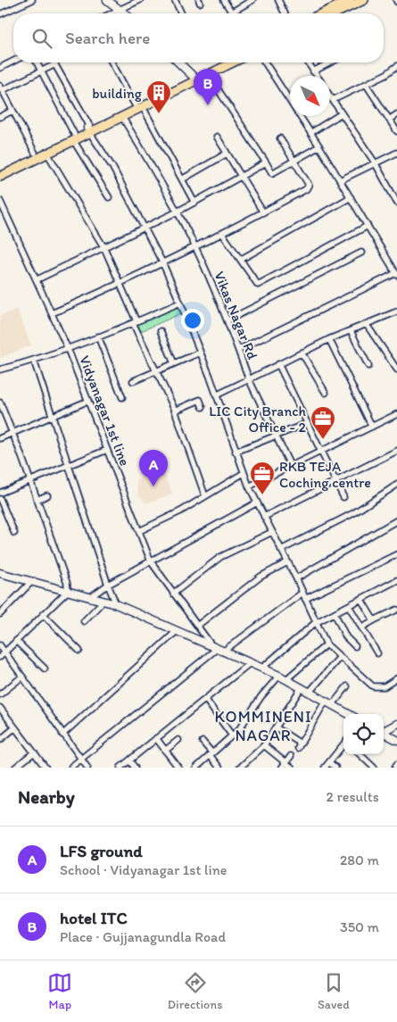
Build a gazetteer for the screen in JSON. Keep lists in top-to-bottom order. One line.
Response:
{"streets":{"street":["Vikas Nagar Rd","Vidyanagar 1st line"]},"districts":["KOMMINENI NAGAR"],"places":{"building":["building"],"office":["LIC City Branch Office - 2","RKB TEJA Coching centre"]},"north":"bottom right","page":{"search":"Search here","pins":["B","A"],"heading":["Nearby","2 results"],"list":[{"mark":"A","name":"LFS ground","note":"School · Vidyanagar 1st line","value":"280 m"},{"mark":"B","name":"hotel ITC","note":"Place · Gujjanagundla Road","value":"350 m"}],"nav":["Map","Directions","Saved"]}}
